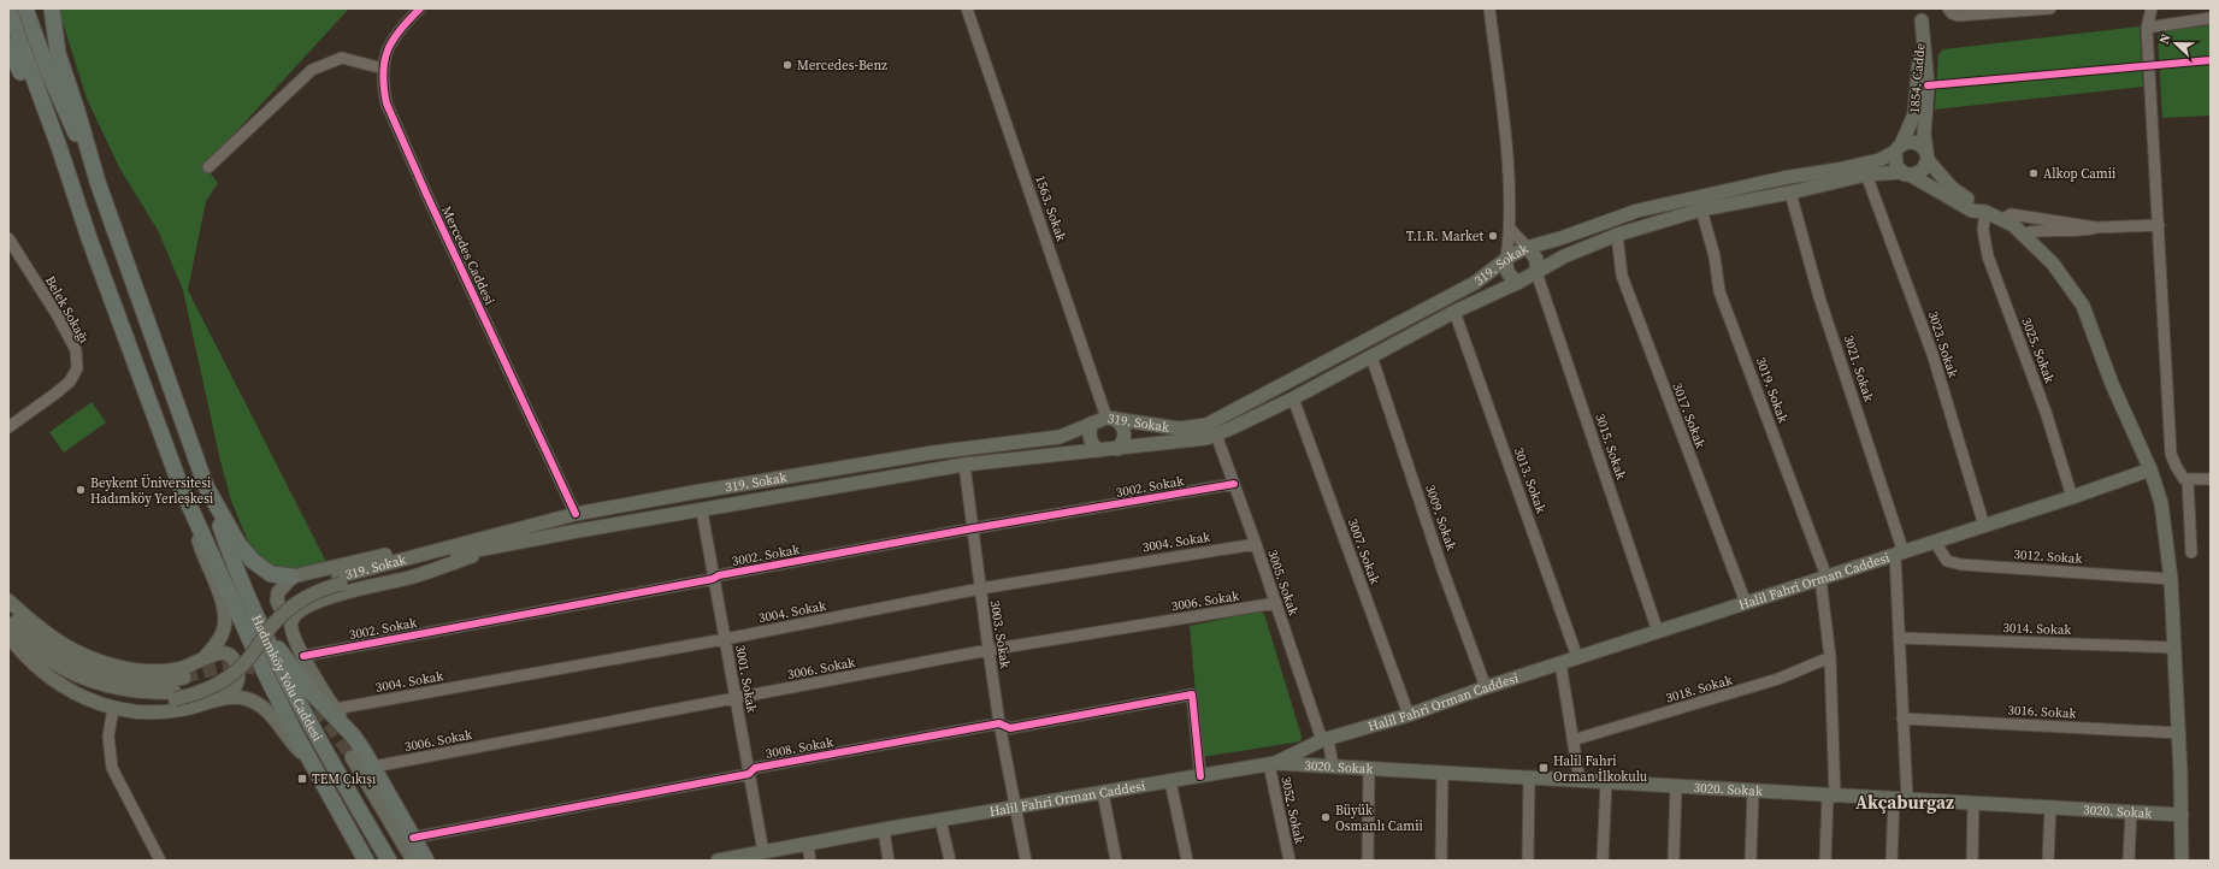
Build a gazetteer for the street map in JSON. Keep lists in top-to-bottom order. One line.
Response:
{"streets":{"highway":["Hadımköy Yolu Caddesi"],"main road":["1854. Cadde","319. Sokak","Halil Fahri Orman Caddesi","3020. Sokak"],"street":["1563. Sokak","Mercedes Caddesi","Belek Sokağı","3023. Sokak","3025. Sokak","3021. Sokak","3019. Sokak","3017. Sokak","3015. Sokak","3013. Sokak","3002. Sokak","3009. Sokak","3004. Sokak","3007. Sokak","3012. Sokak","3005. Sokak","3006. Sokak","3014. Sokak","3003. Sokak","3001. Sokak","3018. Sokak","3016. Sokak","3008. Sokak","3052. Sokak"]},"crossings":[["1854. Cadde","319. Sokak"],["1563. Sokak","319. Sokak"],["Mercedes Caddesi","319. Sokak"],["319. Sokak","3023. Sokak"],["319. Sokak","3021. Sokak"],["319. Sokak","3019. Sokak"],["319. Sokak","3017. Sokak"],["319. Sokak","3015. Sokak"],["319. Sokak","3013. Sokak"],["319. Sokak","3009. Sokak"],["319. Sokak","3007. Sokak"],["319. Sokak","3005. Sokak"],["319. Sokak","3003. Sokak"],["319. Sokak","3001. Sokak"],["3023. Sokak","Halil Fahri Orman Caddesi"],["3025. Sokak","Halil Fahri Orman Caddesi"],["3021. Sokak","Halil Fahri Orman Caddesi"],["3021. Sokak","3014. Sokak"],["3021. Sokak","3016. Sokak"],["3021. Sokak","3020. Sokak"],["3019. Sokak","Halil Fahri Orman Caddesi"],["3019. Sokak","3018. Sokak"],["3019. Sokak","3020. Sokak"],["3017. Sokak","Halil Fahri Orman Caddesi"],["3015. Sokak","Halil Fahri Orman Caddesi"],["3013. Sokak","Halil Fahri Orman Caddesi"],["3002. Sokak","3005. Sokak"],["3002. Sokak","3003. Sokak"],["3002. Sokak","3001. Sokak"],["3009. Sokak","Halil Fahri Orman Caddesi"],["3004. Sokak","3005. Sokak"],["3004. Sokak","3003. Sokak"],["3004. Sokak","3001. Sokak"],["3007. Sokak","Halil Fahri Orman Caddesi"],["3012. Sokak","Halil Fahri Orman Caddesi"],["Halil Fahri Orman Caddesi","3005. Sokak"],["Halil Fahri Orman Caddesi","3003. Sokak"],["Halil Fahri Orman Caddesi","3001. Sokak"],["Halil Fahri Orman Caddesi","3008. Sokak"],["Halil Fahri Orman Caddesi","3020. Sokak"],["Halil Fahri Orman Caddesi","3052. Sokak"],["3005. Sokak","3006. Sokak"],["3005. Sokak","3020. Sokak"],["3006. Sokak","3003. Sokak"],["3006. Sokak","3001. Sokak"],["3003. Sokak","3008. Sokak"],["3001. Sokak","3008. Sokak"],["3020. Sokak","3052. Sokak"]],"districts":["Akçaburgaz"],"places":{"other":["Mercedes-Benz","Alkop Camii","T.I.R. Market","Beykent Üniversitesi Hadımköy Yerleşkesi","Büyük Osmanlı Camii"],"transit":["Halil Fahri Orman İlkokulu","TEM Çıkışı"]},"north":"left"}
